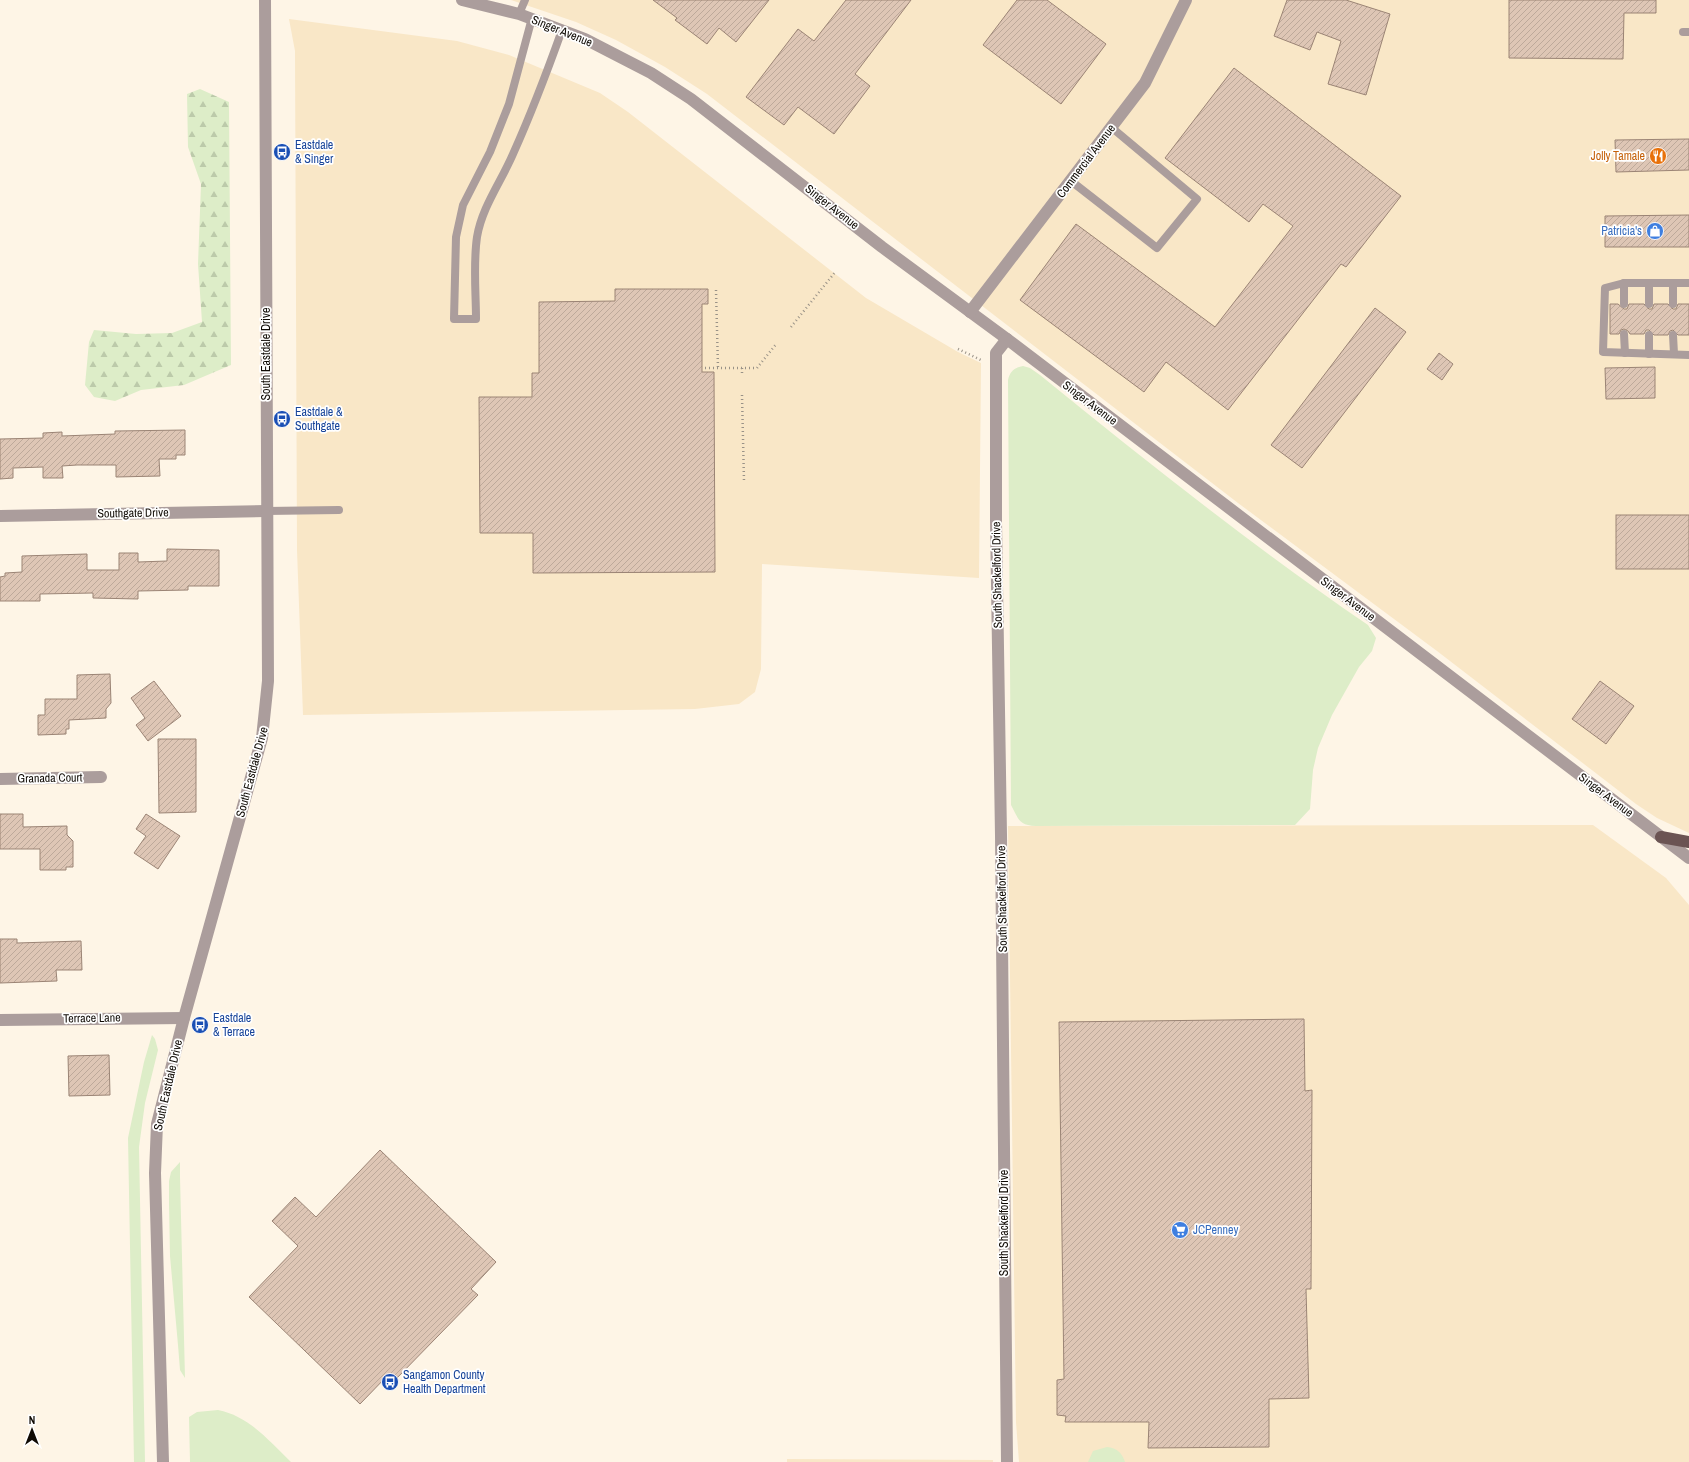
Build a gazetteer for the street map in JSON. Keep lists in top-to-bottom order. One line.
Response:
{"streets":{"street":["Singer Avenue","Commercial Avenue","South Eastdale Drive","Southgate Drive","South Shackelford Drive","Granada Court","Terrace Lane"]},"crossings":[["Singer Avenue","Commercial Avenue"],["Singer Avenue","South Shackelford Drive"],["South Eastdale Drive","Southgate Drive"],["South Eastdale Drive","Terrace Lane"]],"places":{"bus stop":["Eastdale & Singer","Eastdale & Southgate","Eastdale & Terrace","Sangamon County Health Department"],"restaurant":["Jolly Tamale"],"shop":["Patricia's"],"supermarket":["JCPenney"]},"north":"top"}
